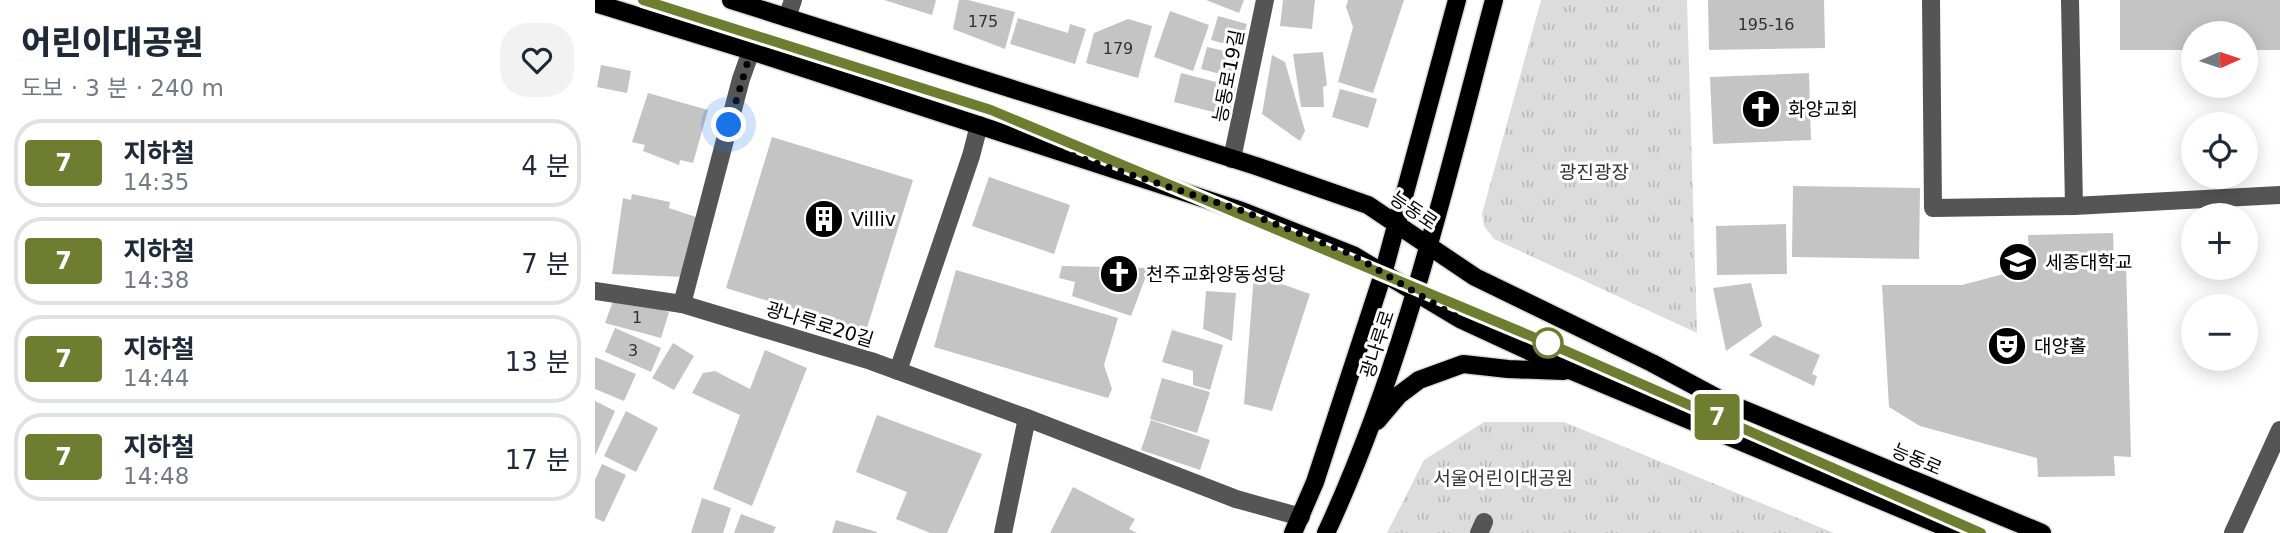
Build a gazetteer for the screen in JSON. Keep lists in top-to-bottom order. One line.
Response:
{"streets":{"main road":["능동로","광나루로"],"street":["능동로19길","광나루로20길"]},"crossings":[["능동로19길","능동로"],["능동로","광나루로"],["광나루로20길","광나루로"]],"parks":["광진광장","서울어린이대공원"],"places":{"church":["화양교회","천주교화양동성당"],"building":["Villiv"],"school or university":["세종대학교"],"theatre":["대양홀"]},"lines":["metro line 7"],"house_numbers":["175","195-16","179","1","3"],"north":"right","page":{"heading":["어린이대공원","도보 · 3 분 · 240 m"],"on_map":"7","map_buttons":["+","−"],"list":[{"mark":"7","name":"지하철","note":"14:35","value":"4 분"},{"mark":"7","name":"지하철","note":"14:38","value":"7 분"},{"mark":"7","name":"지하철","note":"14:44","value":"13 분"},{"mark":"7","name":"지하철","note":"14:48","value":"17 분"}]}}
